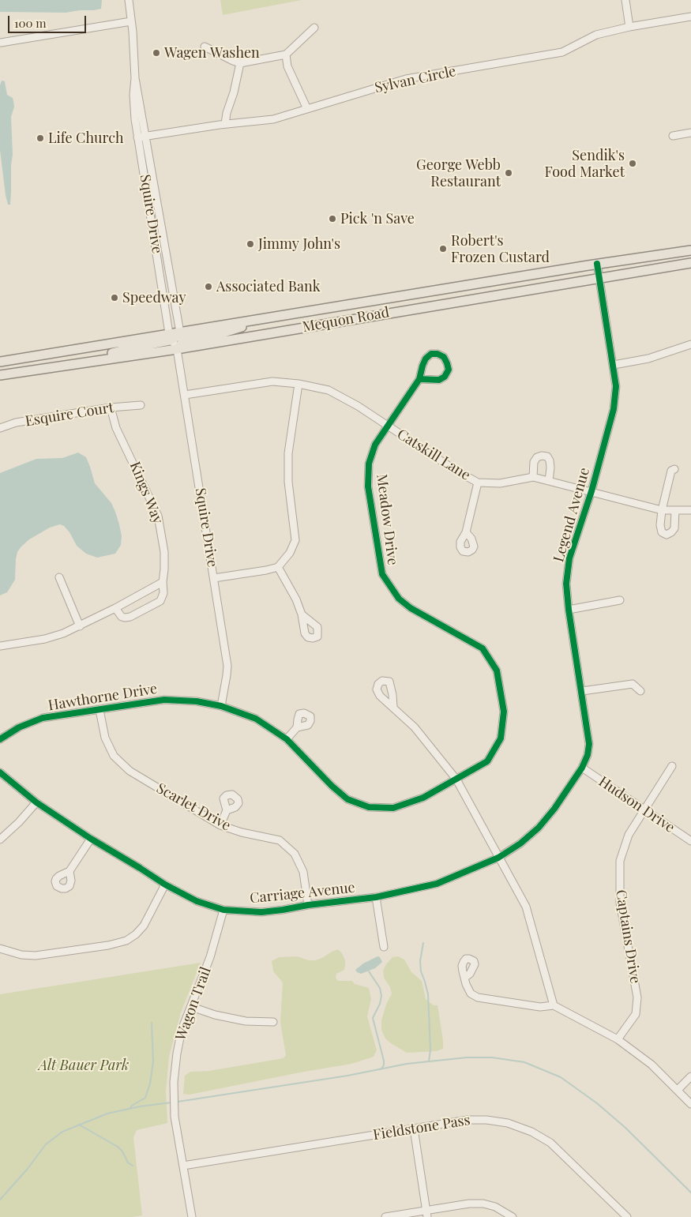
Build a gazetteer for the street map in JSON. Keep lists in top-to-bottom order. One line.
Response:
{"streets":{"main road":["Mequon Road"],"street":["Sylvan Circle","Squire Drive","Esquire Court","Catskill Lane","Kings Way","Legend Avenue","Meadow Drive","Hawthorne Drive","Hudson Drive","Scarlet Drive","Carriage Avenue","Captains Drive","Wagon Trail","Fieldstone Pass"]},"crossings":[["Sylvan Circle","Squire Drive"],["Squire Drive","Mequon Road"],["Squire Drive","Catskill Lane"],["Squire Drive","Hawthorne Drive"],["Mequon Road","Legend Avenue"],["Esquire Court","Kings Way"],["Catskill Lane","Legend Avenue"],["Catskill Lane","Meadow Drive"],["Legend Avenue","Hudson Drive"],["Legend Avenue","Carriage Avenue"],["Meadow Drive","Hawthorne Drive"],["Hawthorne Drive","Scarlet Drive"],["Hudson Drive","Captains Drive"],["Scarlet Drive","Carriage Avenue"],["Carriage Avenue","Wagon Trail"],["Wagon Trail","Fieldstone Pass"]],"parks":["Alt Bauer Park"],"places":["Wagen Washen","Life Church","Sendik's Food Market","George Webb Restaurant","Pick 'n Save","Jimmy John's","Robert's Frozen Custard","Associated Bank","Speedway"],"scale_bar":"100 m"}
